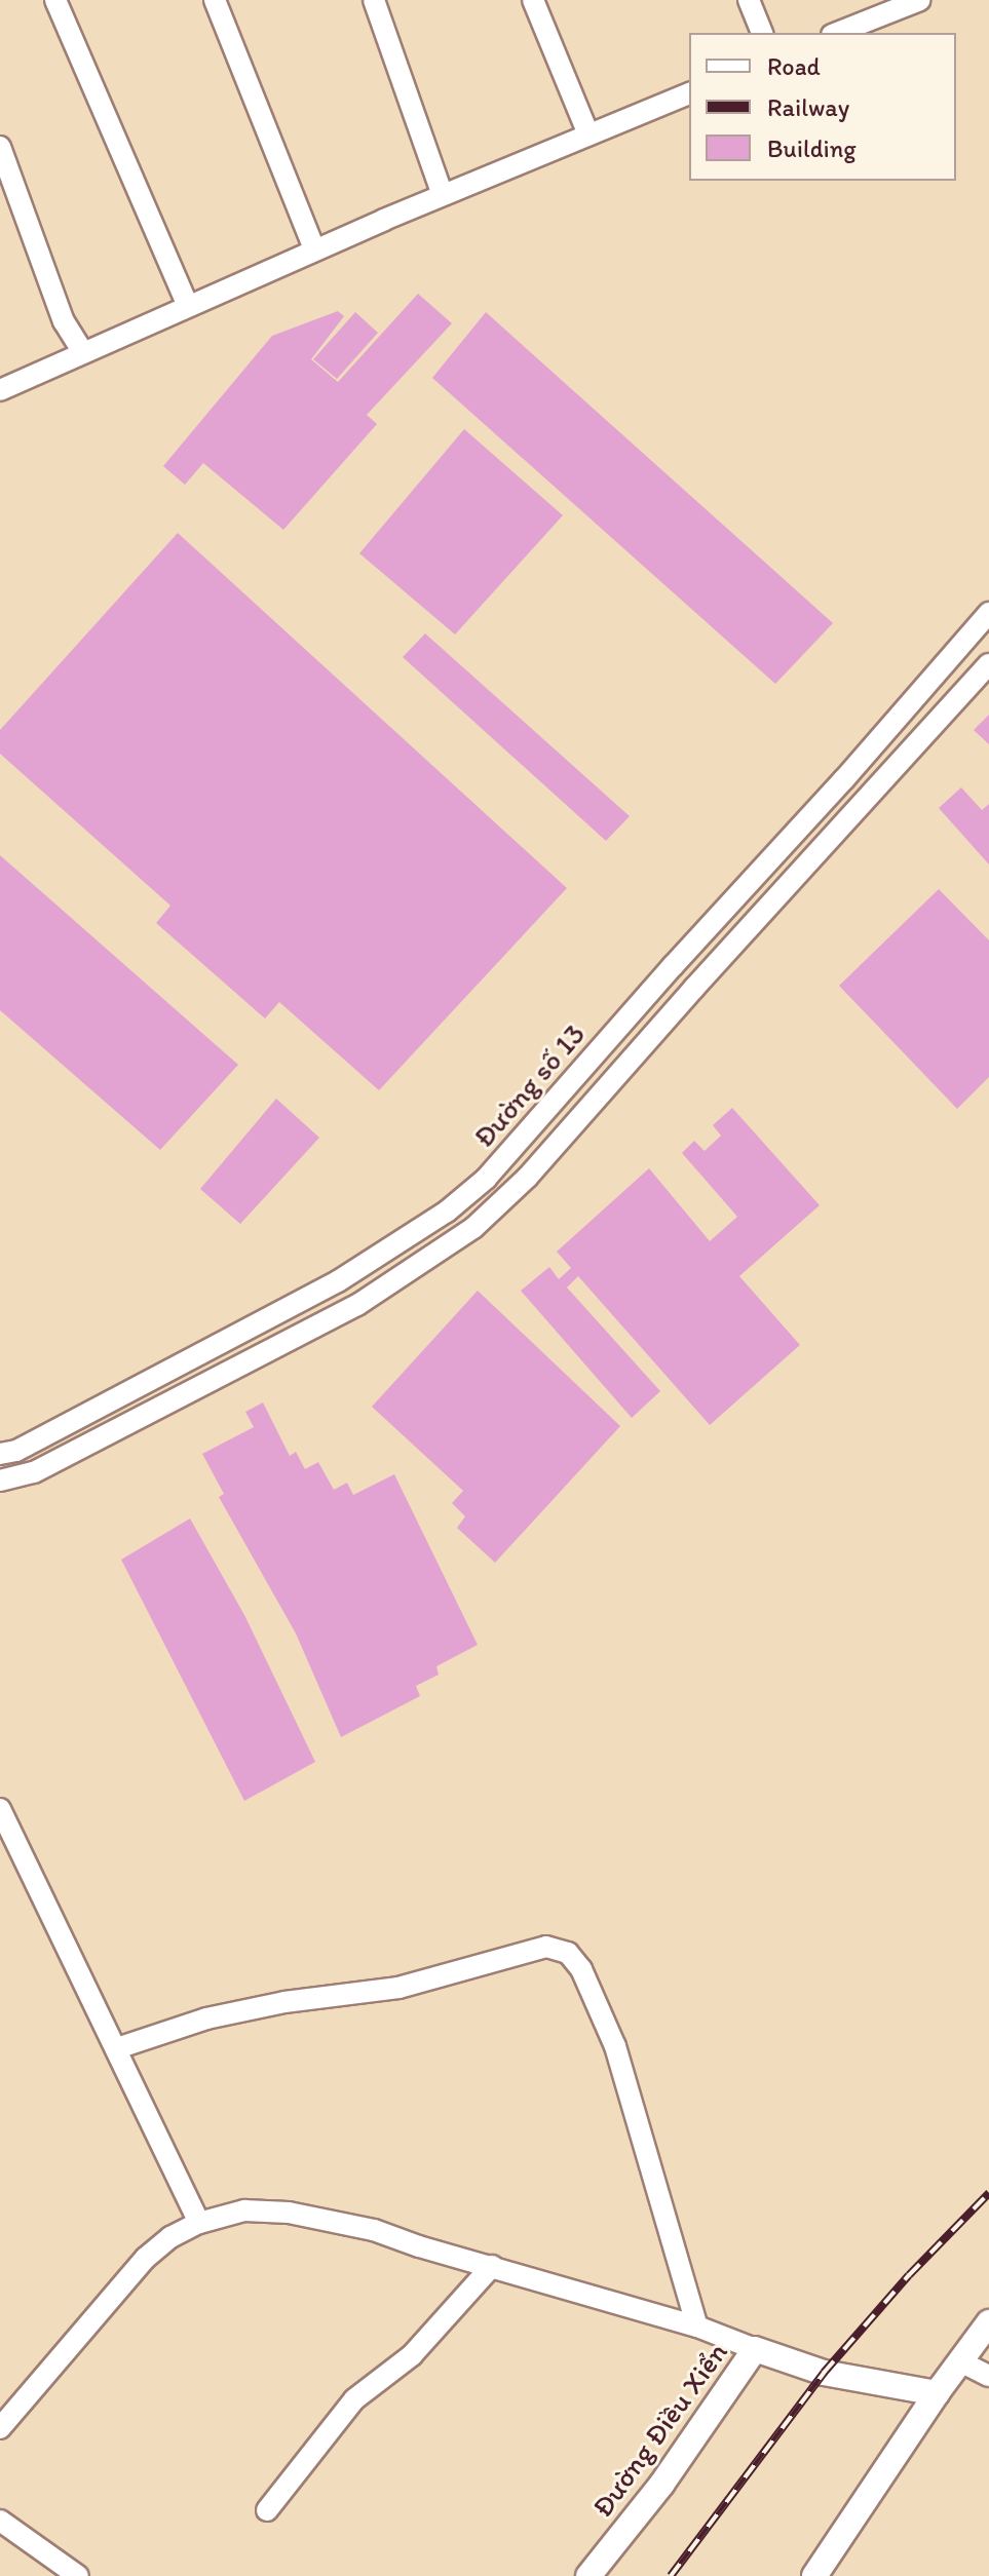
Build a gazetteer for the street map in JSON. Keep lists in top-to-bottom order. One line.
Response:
{"streets":{"street":["Đường số 13","Đường Điều Xiển"]},"legend":["Road","Railway","Building"]}
